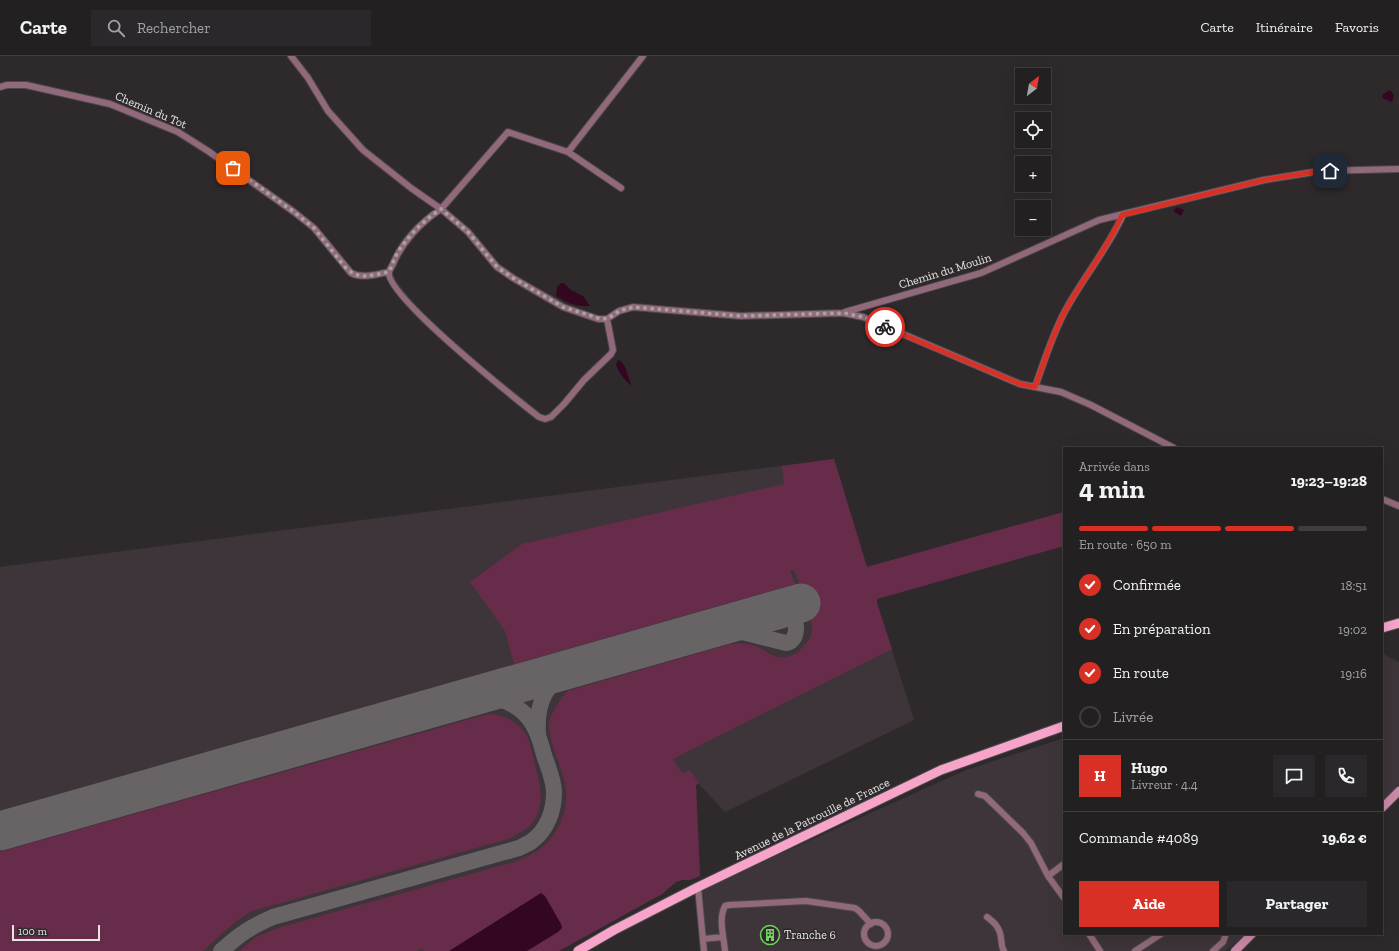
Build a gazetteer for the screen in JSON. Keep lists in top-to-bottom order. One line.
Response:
{"streets":{"main road":["Avenue de la Patrouille de France"],"street":["Chemin du Tot","Chemin du Moulin"]},"places":{"building":["Tranche 6"]},"scale_bar":"100 m","north":"top right","page":{"header":"Carte","search":"Rechercher","nav":["Carte","Itinéraire","Favoris"],"map_buttons":["+","−"],"heading":["4 min","Arrivée dans","19:23–19:28"],"panel":["Hugo","Livreur · 4.4","Commande #4089","19.62 €"],"bar":"En route · 650 m","list":[["Confirmée","18:51"],["En préparation","19:02"],["En route","19:16"],"Livrée"],"round":"H","buttons":["Aide","Partager"],"scale":"100 m"}}
